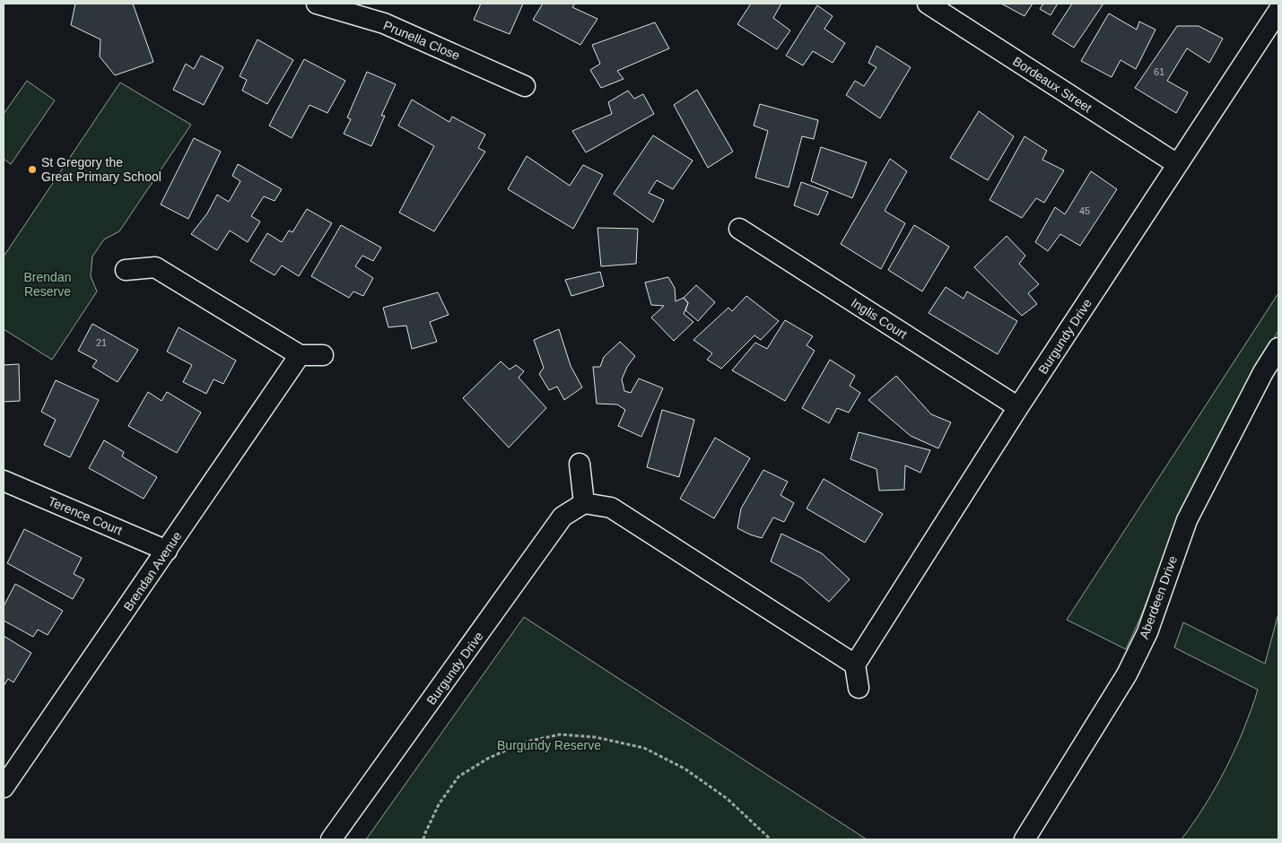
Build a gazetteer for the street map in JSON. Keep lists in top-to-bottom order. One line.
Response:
{"streets":{"street":["Prunella Close","Bordeaux Street","Inglis Court","Burgundy Drive","Terence Court","Brendan Avenue","Aberdeen Drive"]},"crossings":[["Bordeaux Street","Burgundy Drive"],["Inglis Court","Burgundy Drive"],["Terence Court","Brendan Avenue"]],"parks":["Brendan Reserve","Burgundy Reserve"],"places":["St Gregory the Great Primary School"],"house_numbers":["61","45","21"]}
